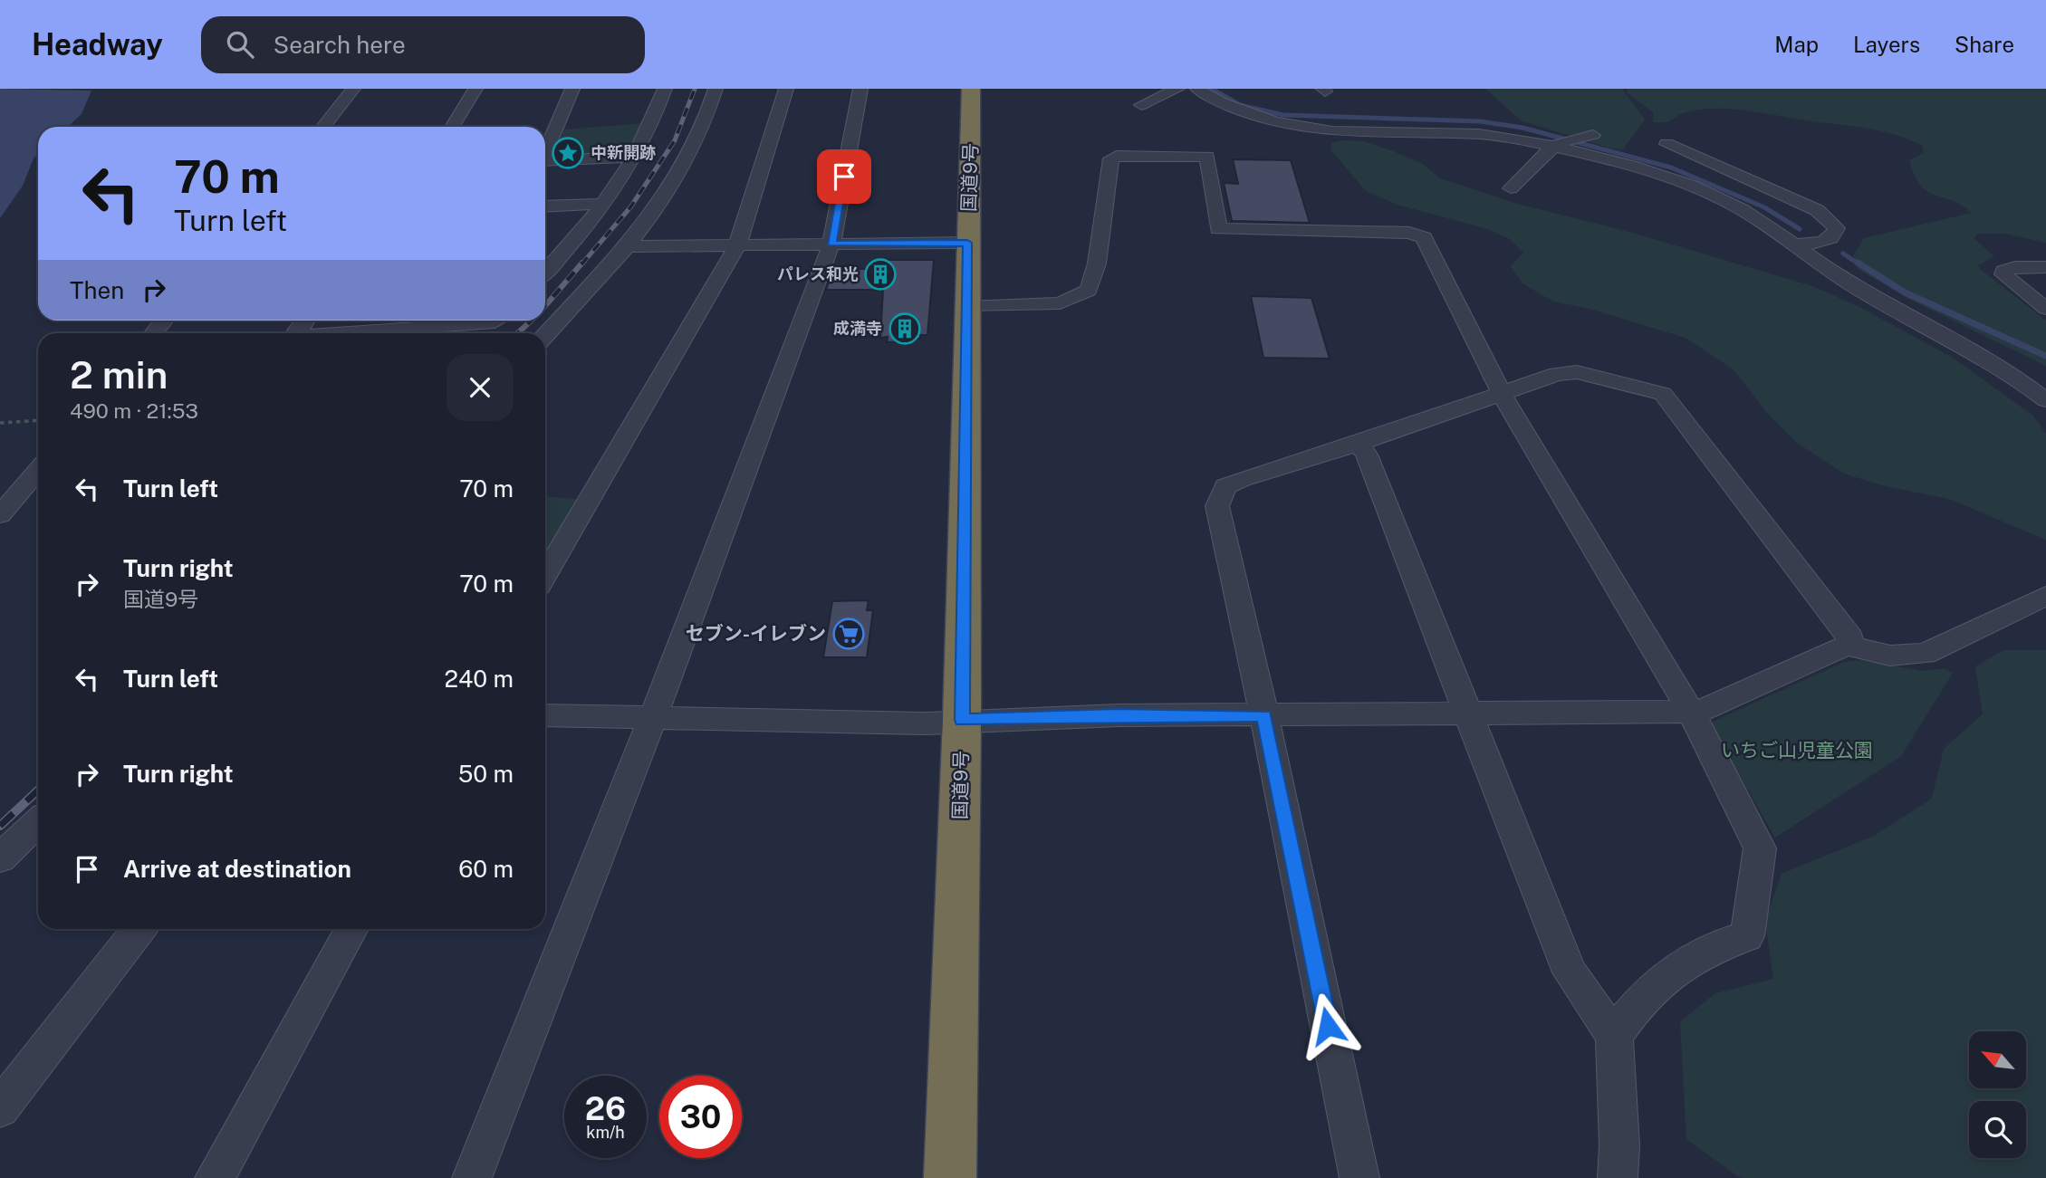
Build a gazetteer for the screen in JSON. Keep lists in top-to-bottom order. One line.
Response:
{"streets":{"highway":["国道9号"]},"parks":["いちご山児童公園"],"places":{"place":["中新開跡"],"building":["パレス和光","成満寺"],"supermarket":["セブン-イレブン"]},"north":"top left","page":{"header":"Headway","search":"Search here","nav":["Map","Layers","Share"],"turn":["70 m","Turn left"],"then":"Then","heading":["2 min","490 m · 21:53"],"list":[{"name":"Turn left","value":"70 m"},{"name":"Turn right","note":"国道9号","value":"70 m"},{"name":"Turn left","value":"240 m"},{"name":"Turn right","value":"50 m"},{"name":"Arrive at destination","value":"60 m"}],"speed":"26 km/h","limit":"30"}}
